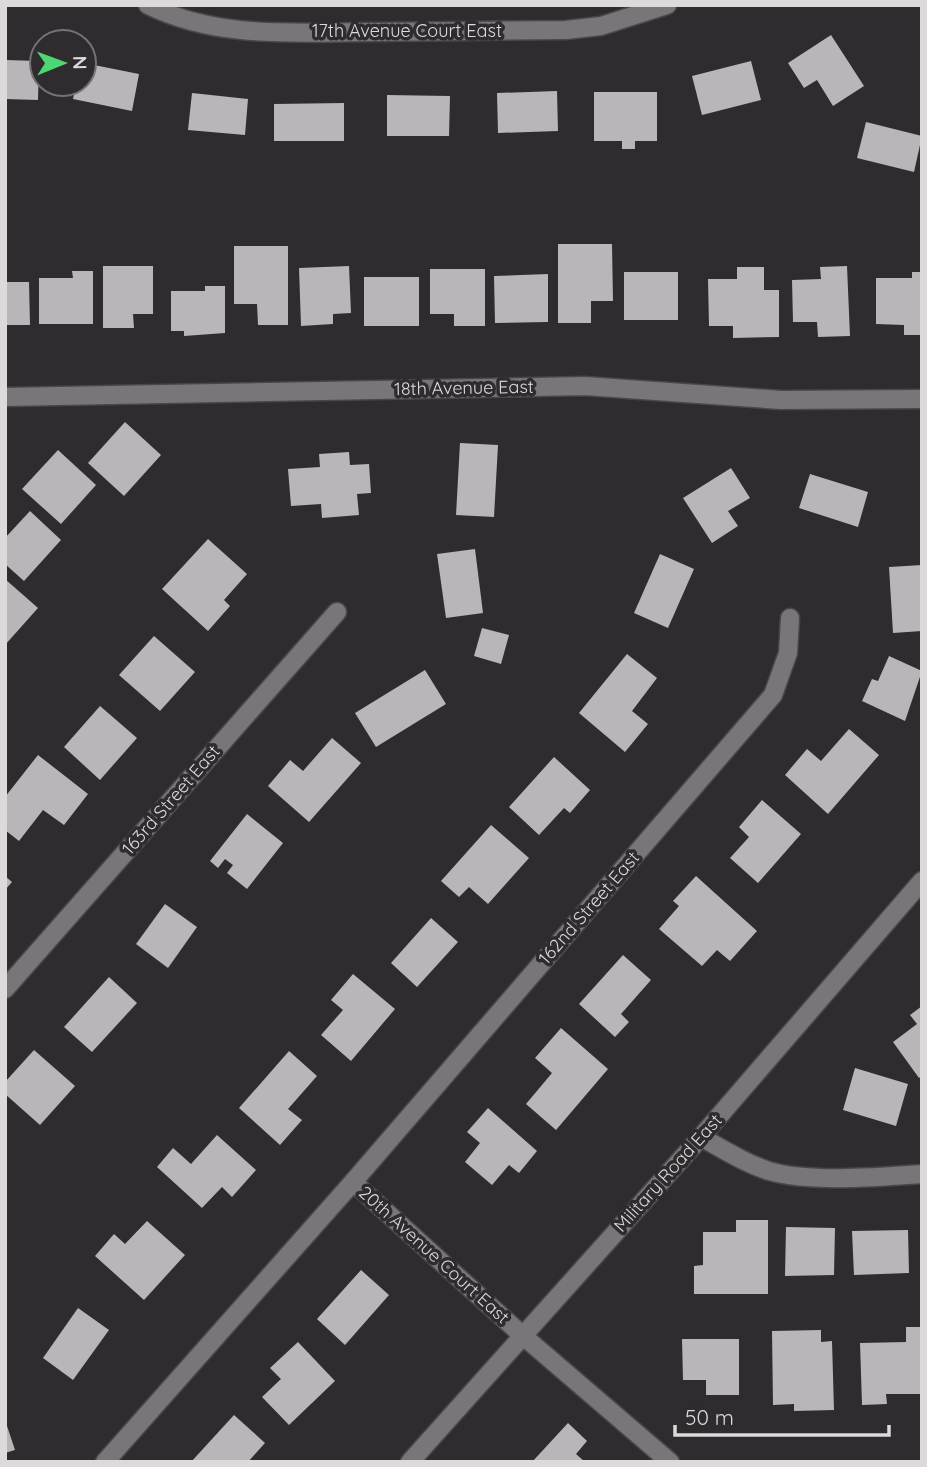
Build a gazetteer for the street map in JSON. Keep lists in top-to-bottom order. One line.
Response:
{"streets":{"street":["17th Avenue Court East","18th Avenue East","163rd Street East","162nd Street East","Military Road East","20th Avenue Court East"]},"crossings":[["162nd Street East","20th Avenue Court East"],["Military Road East","20th Avenue Court East"]],"scale_bar":"50 m","north":"right"}
